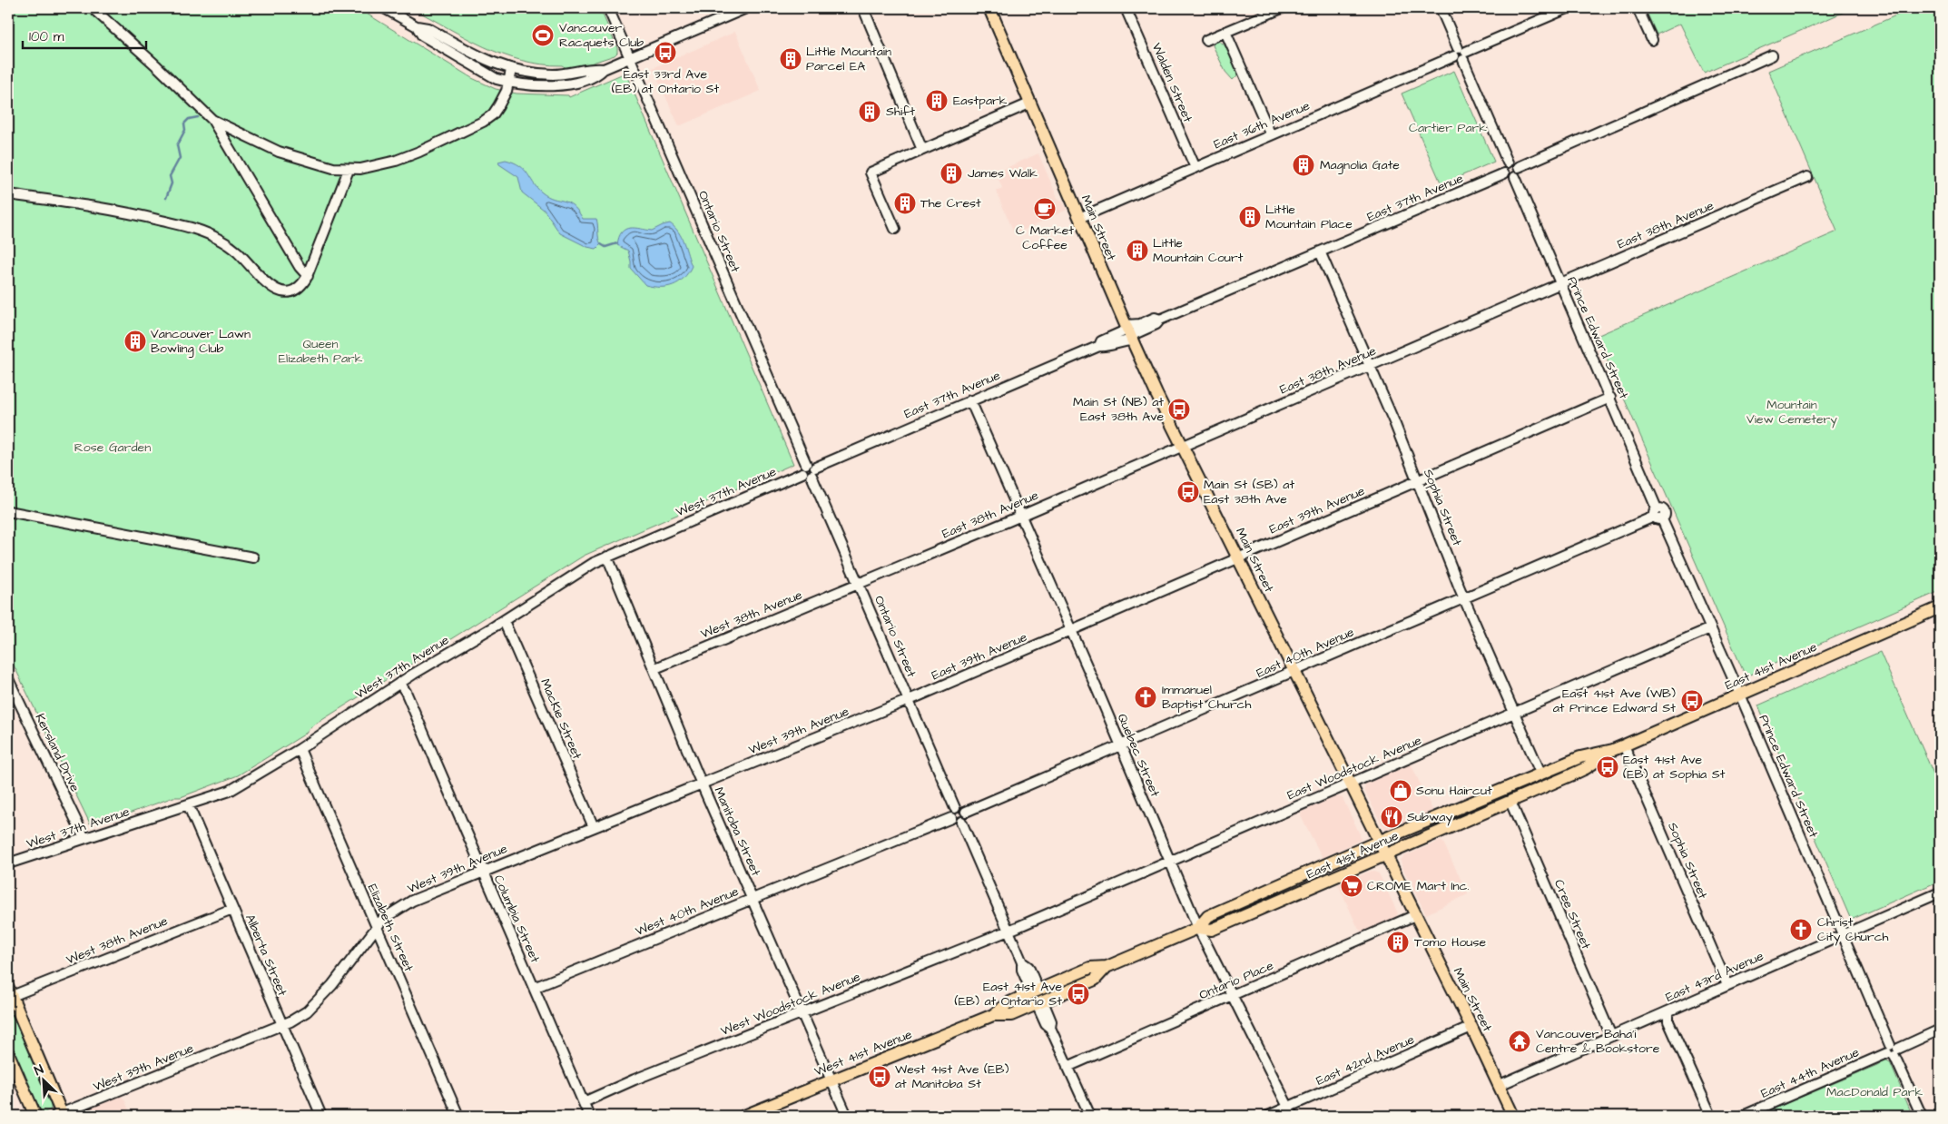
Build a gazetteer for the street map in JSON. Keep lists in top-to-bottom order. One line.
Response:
{"streets":{"main road":["Main Street","East 41st Avenue","West 41st Avenue"],"street":["Walden Street","East 36th Avenue","East 37th Avenue","East 38th Avenue","Ontario Street","Prince Edward Street","West 37th Avenue","Sophia Street","East 39th Avenue","West 38th Avenue","East 40th Avenue","MacKie Street","West 39th Avenue","Kersland Drive","Quebec Street","East Woodstock Avenue","Manitoba Street","West 40th Avenue","Cree Street","Columbia Street","Elizabeth Street","Alberta Street","East 43rd Avenue","Ontario Place","West Woodstock Avenue","East 42nd Avenue","East 44th Avenue"]},"crossings":[["Walden Street","East 36th Avenue"],["East 36th Avenue","Main Street"],["East 37th Avenue","Main Street"],["East 37th Avenue","Ontario Street"],["East 37th Avenue","Prince Edward Street"],["East 37th Avenue","West 37th Avenue"],["East 37th Avenue","Sophia Street"],["East 37th Avenue","Quebec Street"],["East 38th Avenue","Main Street"],["East 38th Avenue","Ontario Street"],["East 38th Avenue","Prince Edward Street"],["East 38th Avenue","Sophia Street"],["East 38th Avenue","West 38th Avenue"],["East 38th Avenue","Quebec Street"],["Main Street","East 39th Avenue"],["Main Street","East 40th Avenue"],["Main Street","East 41st Avenue"],["Main Street","East Woodstock Avenue"],["Main Street","East 43rd Avenue"],["Main Street","Ontario Place"],["Main Street","East 42nd Avenue"],["Ontario Street","West 37th Avenue"],["Ontario Street","East 39th Avenue"],["Ontario Street","West 38th Avenue"],["Ontario Street","East 40th Avenue"],["Ontario Street","West 39th Avenue"],["Ontario Street","West 40th Avenue"],["Prince Edward Street","East 39th Avenue"],["Prince Edward Street","East 40th Avenue"],["Prince Edward Street","East 41st Avenue"],["Prince Edward Street","East Woodstock Avenue"],["Prince Edward Street","East 43rd Avenue"],["Prince Edward Street","East 44th Avenue"],["West 37th Avenue","MacKie Street"],["West 37th Avenue","Kersland Drive"],["West 37th Avenue","Manitoba Street"],["West 37th Avenue","Columbia Street"],["West 37th Avenue","Elizabeth Street"],["West 37th Avenue","Alberta Street"],["Sophia Street","East 39th Avenue"],["Sophia Street","East 40th Avenue"],["Sophia Street","East 41st Avenue"],["Sophia Street","East Woodstock Avenue"],["Sophia Street","East 43rd Avenue"],["East 39th Avenue","West 39th Avenue"],["East 39th Avenue","Quebec Street"],["West 38th Avenue","Manitoba Street"],["West 38th Avenue","Alberta Street"],["East 40th Avenue","Quebec Street"],["East 40th Avenue","West 40th Avenue"],["East 41st Avenue","Quebec Street"],["East 41st Avenue","Cree Street"],["East 41st Avenue","West 41st Avenue"],["MacKie Street","West 39th Avenue"],["West 39th Avenue","Manitoba Street"],["West 39th Avenue","Columbia Street"],["West 39th Avenue","Elizabeth Street"],["West 39th Avenue","Alberta Street"],["Quebec Street","East Woodstock Avenue"],["Quebec Street","Ontario Place"],["Quebec Street","East 42nd Avenue"],["East Woodstock Avenue","West Woodstock Avenue"],["Manitoba Street","West 40th Avenue"],["Manitoba Street","West Woodstock Avenue"],["Manitoba Street","West 41st Avenue"],["West 40th Avenue","Columbia Street"],["Cree Street","East 43rd Avenue"],["Columbia Street","West Woodstock Avenue"]],"parks":["Cartier Park","Queen Elizabeth Park","Mountain View Cemetery","Rose Garden","MacDonald Park"],"places":{"sports":["Vancouver Racquets Club"],"bus stop":["East 33rd Ave (EB) at Ontario St","Main St (NB) at East 38th Ave","Main St (SB) at East 38th Ave","East 41st Ave (WB) at Prince Edward St","East 41st Ave (EB) at Sophia St","East 41st Ave (EB) at Ontario St","West 41st Ave (EB) at Manitoba St"],"building":["Little Mountain Parcel EA","Eastpark","Shift","Magnolia Gate","James Walk","The Crest","Little Mountain Place","Little Mountain Court","Vancouver Lawn Bowling Club","Tomo House"],"cafe":["C Market Coffee"],"church":["Immanuel Baptist Church","Christ City Church"],"shop":["Sonu Haircut"],"restaurant":["Subway"],"supermarket":["CROME Mart Inc."],"temple":["Vancouver Baha'i Centre & Bookstore"]},"scale_bar":"100 m","north":"top left"}
